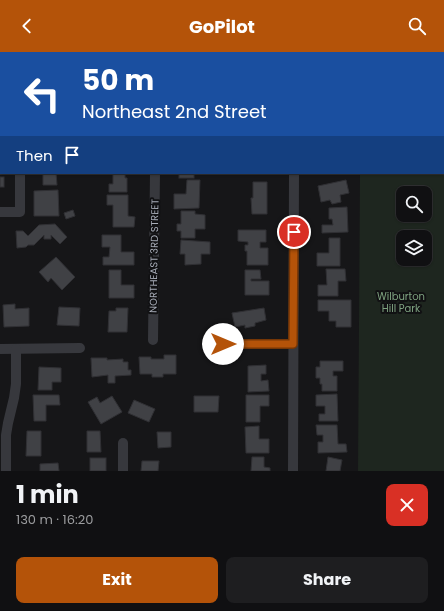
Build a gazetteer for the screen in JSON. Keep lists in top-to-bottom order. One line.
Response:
{"streets":{"street":["NORTHEAST 3RD STREET"]},"parks":["Wilburton Hill Park"],"page":{"header":"GoPilot","turn":["50 m","Northeast 2nd Street"],"then":"Then","heading":["1 min","130 m · 16:20"],"buttons":["Exit","Share"]}}
